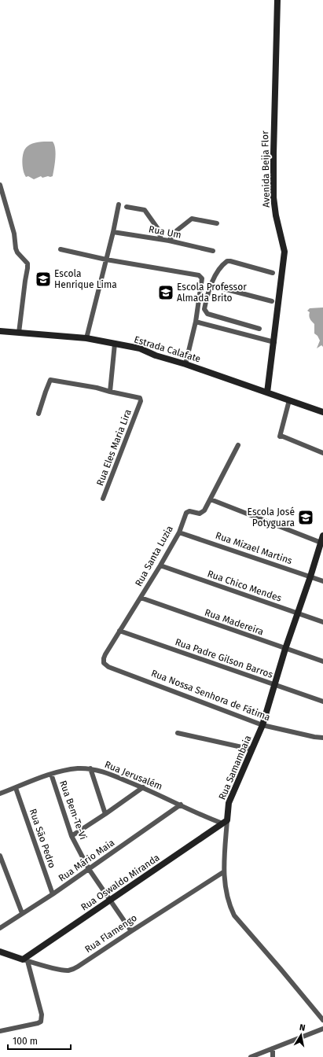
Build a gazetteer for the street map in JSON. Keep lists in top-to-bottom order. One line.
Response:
{"streets":{"street":["Avenida Beija Flor","Rua Um","Estrada Calafate","Rua Eles Maria Lira","Rua Mizael Martins","Rua Santa Luzia","Rua Chico Mendes","Rua Madereira","Rua Padre Gilson Barros","Rua Nossa Senhora de Fátima","Rua Samambaia","Rua Jerusalém","Rua Bem-Te-Vi","Rua São Pedro","Rua Mário Maia","Rua Oswaldo Miranda","Rua Flamengo"]},"crossings":[["Avenida Beija Flor","Estrada Calafate"],["Rua Mizael Martins","Rua Santa Luzia"],["Rua Mizael Martins","Rua Samambaia"],["Rua Santa Luzia","Rua Chico Mendes"],["Rua Santa Luzia","Rua Madereira"],["Rua Santa Luzia","Rua Padre Gilson Barros"],["Rua Santa Luzia","Rua Nossa Senhora de Fátima"],["Rua Chico Mendes","Rua Samambaia"],["Rua Madereira","Rua Samambaia"],["Rua Padre Gilson Barros","Rua Samambaia"],["Rua Nossa Senhora de Fátima","Rua Samambaia"],["Rua Samambaia","Rua Jerusalém"],["Rua Samambaia","Rua Oswaldo Miranda"],["Rua Samambaia","Rua Flamengo"],["Rua Jerusalém","Rua Bem-Te-Vi"],["Rua Jerusalém","Rua São Pedro"],["Rua Jerusalém","Rua Mário Maia"],["Rua Jerusalém","Rua Oswaldo Miranda"],["Rua Bem-Te-Vi","Rua Mário Maia"],["Rua Bem-Te-Vi","Rua Oswaldo Miranda"],["Rua Bem-Te-Vi","Rua Flamengo"],["Rua São Pedro","Rua Mário Maia"],["Rua Oswaldo Miranda","Rua Flamengo"]],"places":{"school or university":["Escola Henrique Lima","Escola Professor Almada Brito","Escola José Potyguara"]},"scale_bar":"100 m","north":"top"}
